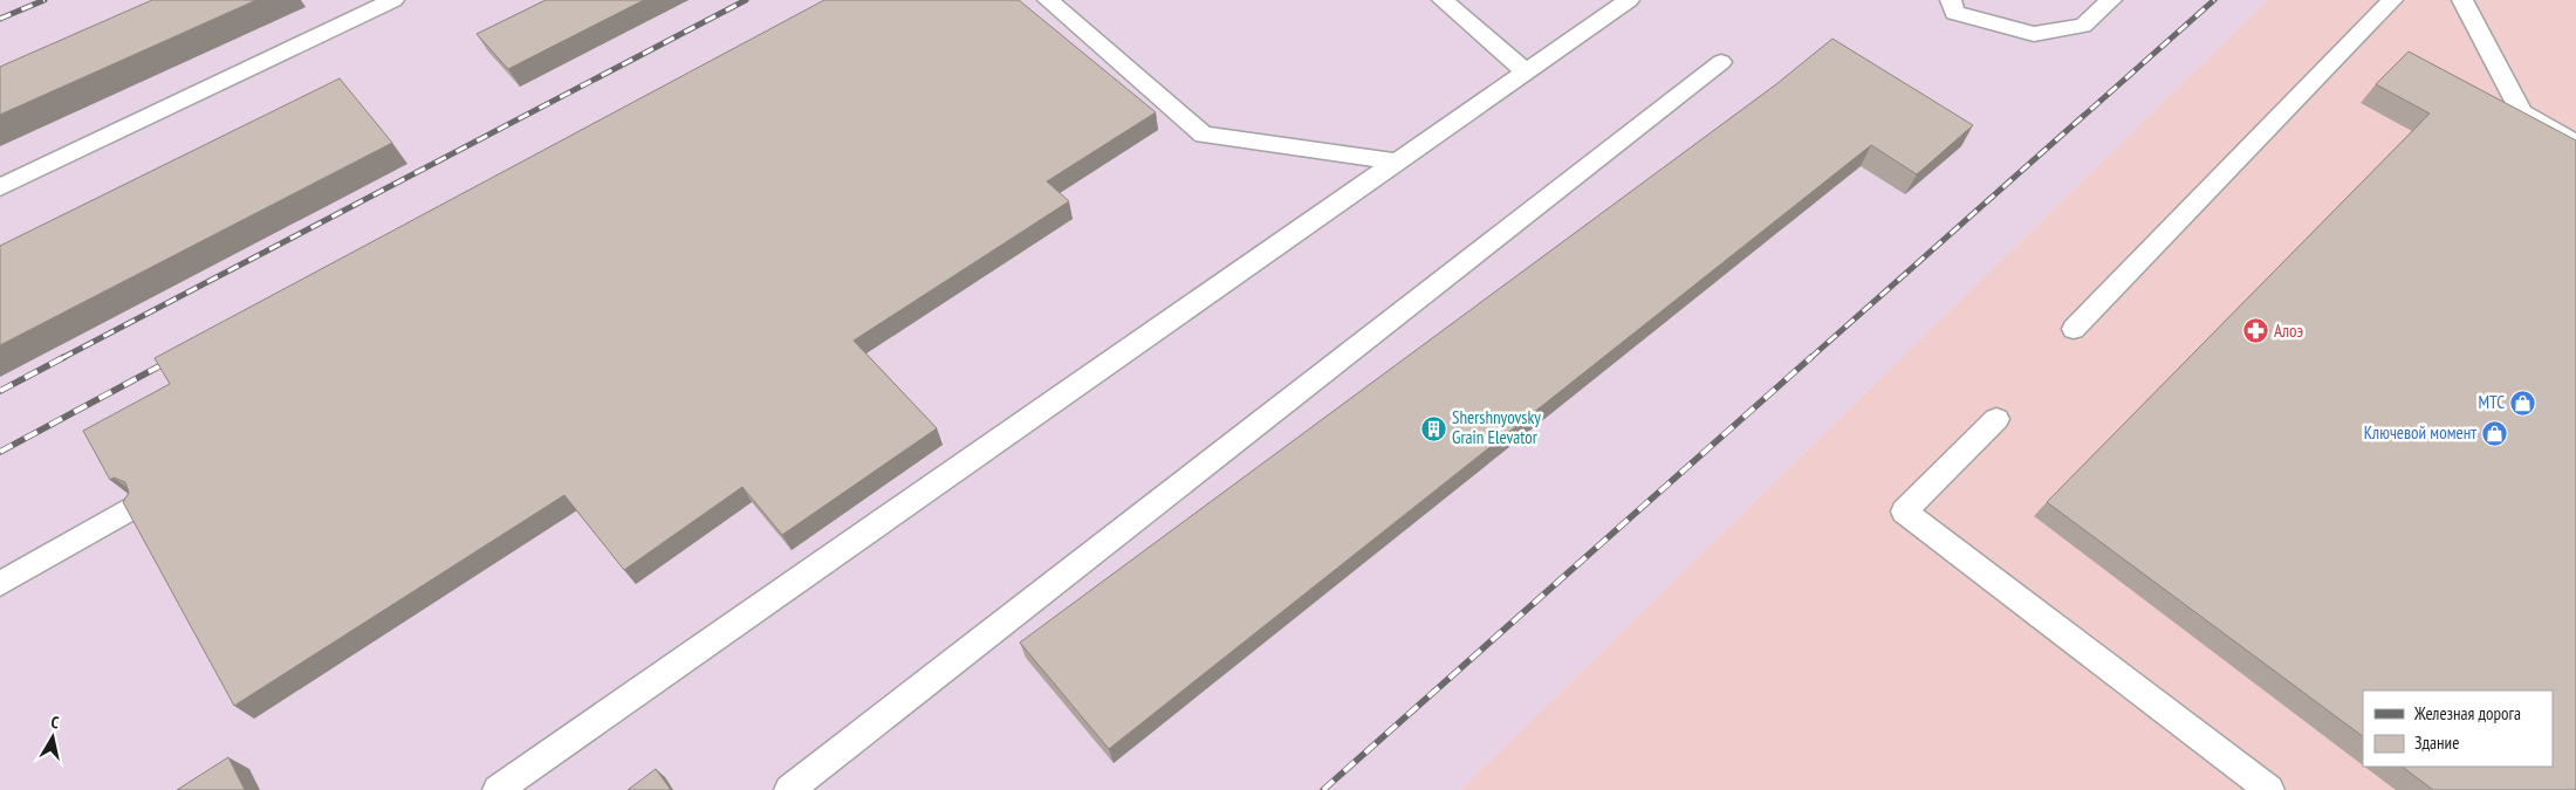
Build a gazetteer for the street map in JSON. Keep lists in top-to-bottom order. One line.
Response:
{"places":{"pharmacy":["Алоэ"],"shop":["МТС","Ключевой момент"],"building":["Shershnyovsky Grain Elevator"]},"legend":["Железная дорога","Здание"],"north":"top"}
